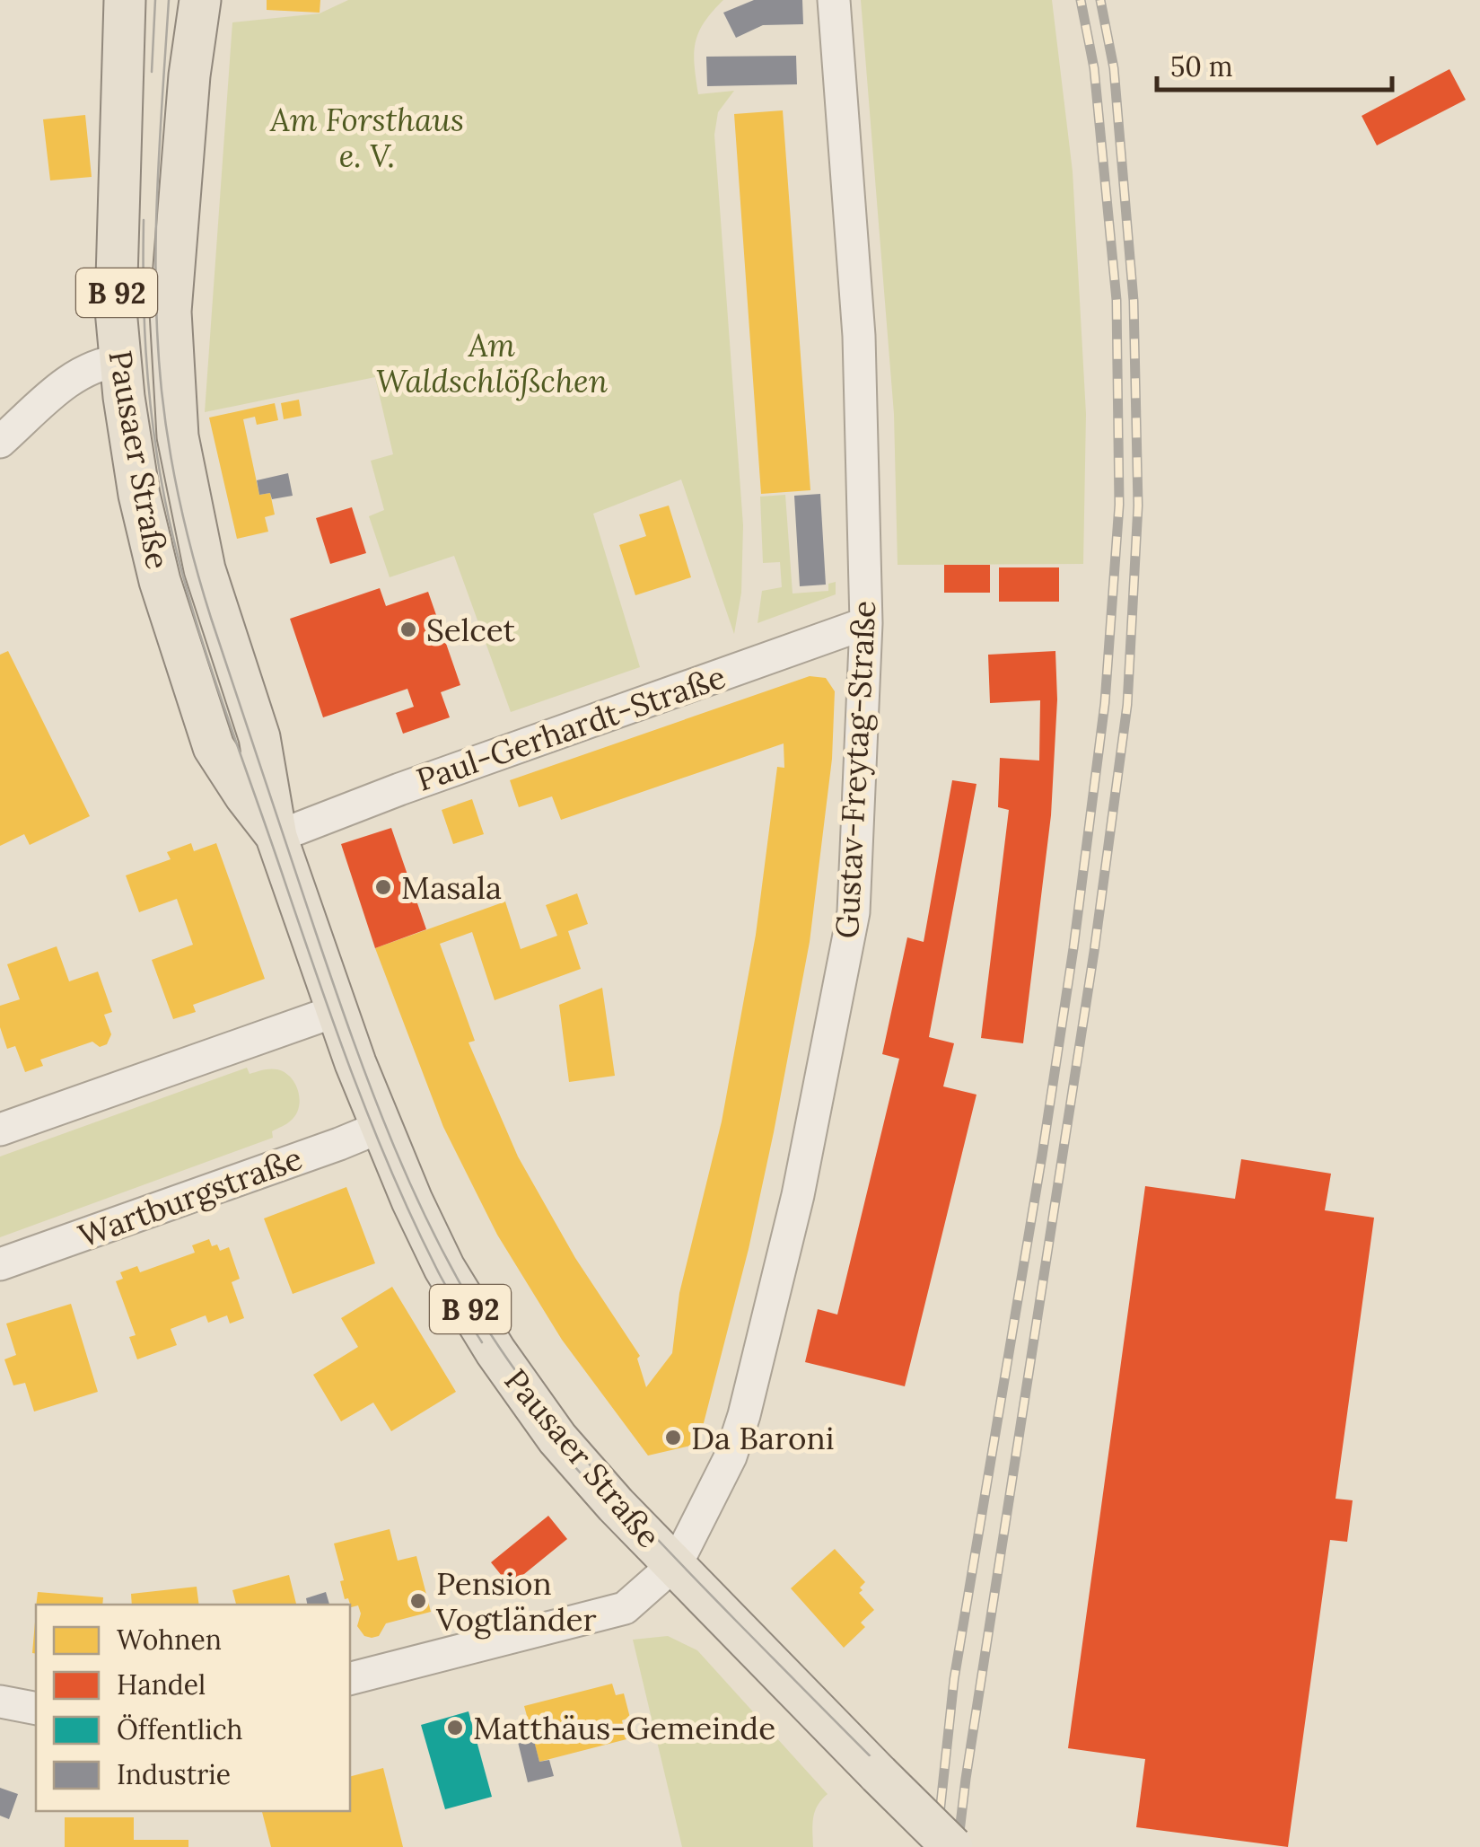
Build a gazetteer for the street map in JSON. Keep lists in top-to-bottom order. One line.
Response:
{"streets":{"main road":["B 92","Pausaer Straße"],"street":["Paul-Gerhardt-Straße","Gustav-Freytag-Straße","Wartburgstraße"]},"crossings":[["Pausaer Straße","Paul-Gerhardt-Straße"],["Pausaer Straße","Gustav-Freytag-Straße"],["Pausaer Straße","Wartburgstraße"],["Paul-Gerhardt-Straße","Gustav-Freytag-Straße"]],"parks":["Am Forsthaus e. V.","Am Waldschlößchen"],"places":["Selcet","Masala","Da Baroni","Pension Vogtländer","Matthäus-Gemeinde"],"legend":["Wohnen","Handel","Öffentlich","Industrie"],"scale_bar":"50 m"}
